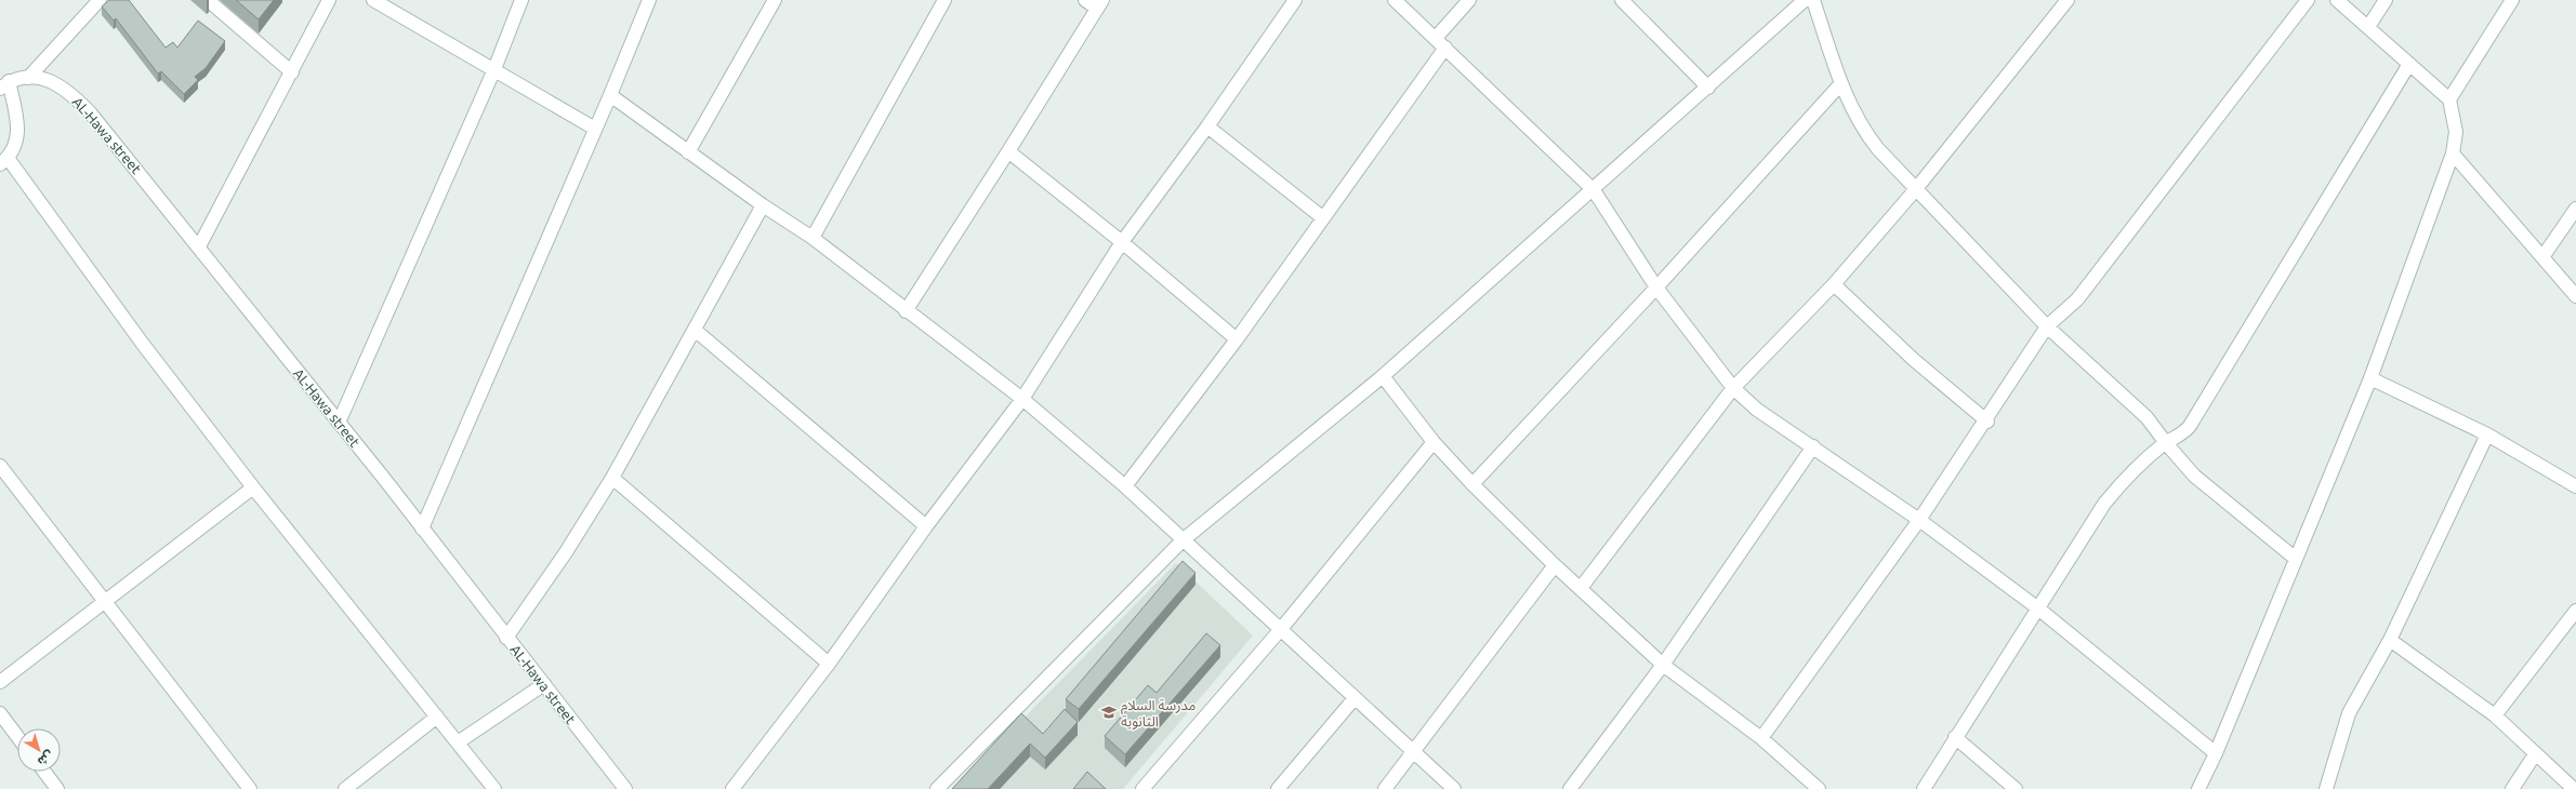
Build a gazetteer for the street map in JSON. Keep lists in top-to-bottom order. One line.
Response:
{"streets":{"street":["AL-Hawa street"]},"places":{"school or university":["مدرسة السلام الثانوية"]},"north":"bottom right"}
